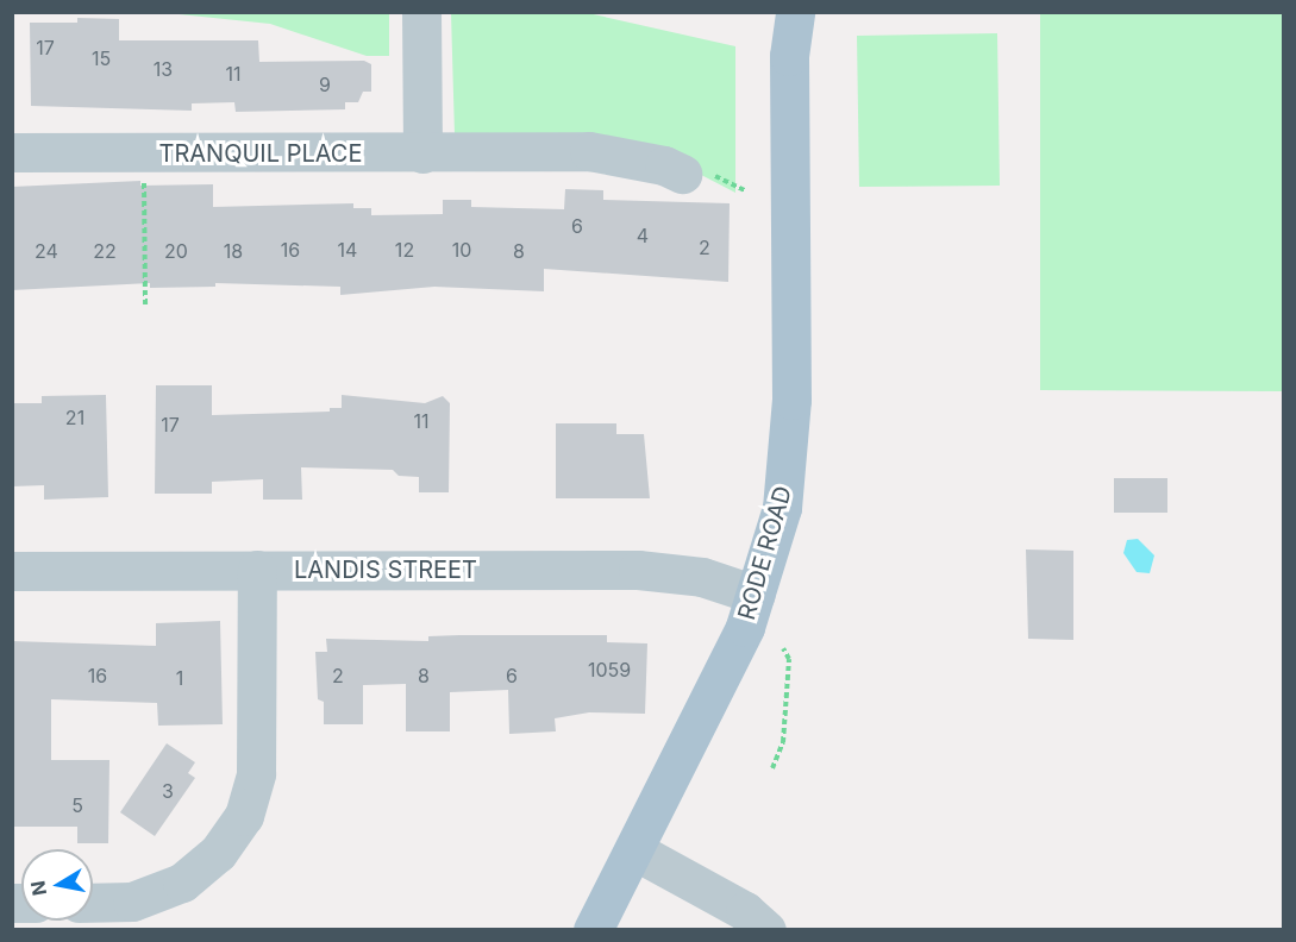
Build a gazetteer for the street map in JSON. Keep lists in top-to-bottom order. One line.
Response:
{"streets":{"main road":["RODE ROAD"],"street":["TRANQUIL PLACE","LANDIS STREET"]},"crossings":[["RODE ROAD","LANDIS STREET"]],"house_numbers":["17","15","13","11","9","6","4","2","16","14","12","10","24","22","20","18","8","21","11","17","1059","16","2","8","6","1","3","5"],"north":"left"}
